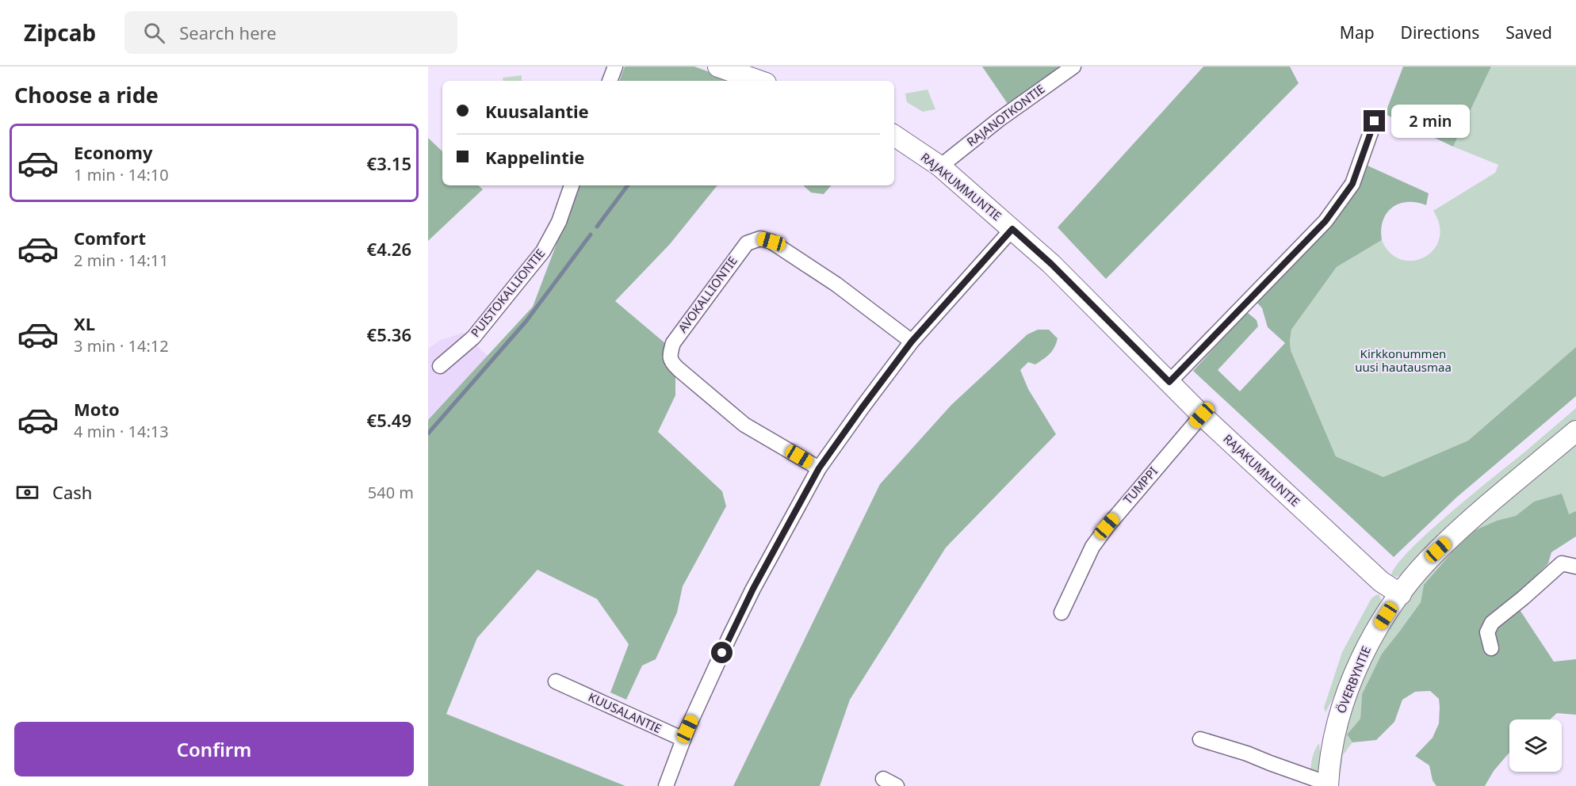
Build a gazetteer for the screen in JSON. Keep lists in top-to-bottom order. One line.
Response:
{"streets":{"street":["RAJANOTKONTIE","RAJAKUMMUNTIE","PUISTOKALLIONTIE","AVOKALLIONTIE","TUMPPI","ÖVERBYNTIE","KUUSALANTIE"]},"crossings":[["RAJANOTKONTIE","RAJAKUMMUNTIE"],["RAJAKUMMUNTIE","TUMPPI"],["RAJAKUMMUNTIE","ÖVERBYNTIE"]],"parks":["Kirkkonummen uusi hautausmaa"],"page":{"header":"Zipcab","search":"Search here","nav":["Map","Directions","Saved"],"heading":"Choose a ride","banner":["Kuusalantie","Kappelintie"],"bubble":"2 min","list":[{"name":"Economy","note":"1 min · 14:10","value":"€3.15"},{"name":"Comfort","note":"2 min · 14:11","value":"€4.26"},{"name":"XL","note":"3 min · 14:12","value":"€5.36"},{"name":"Moto","note":"4 min · 14:13","value":"€5.49"}],"pay":["Cash","540 m"],"buttons":"Confirm"}}
